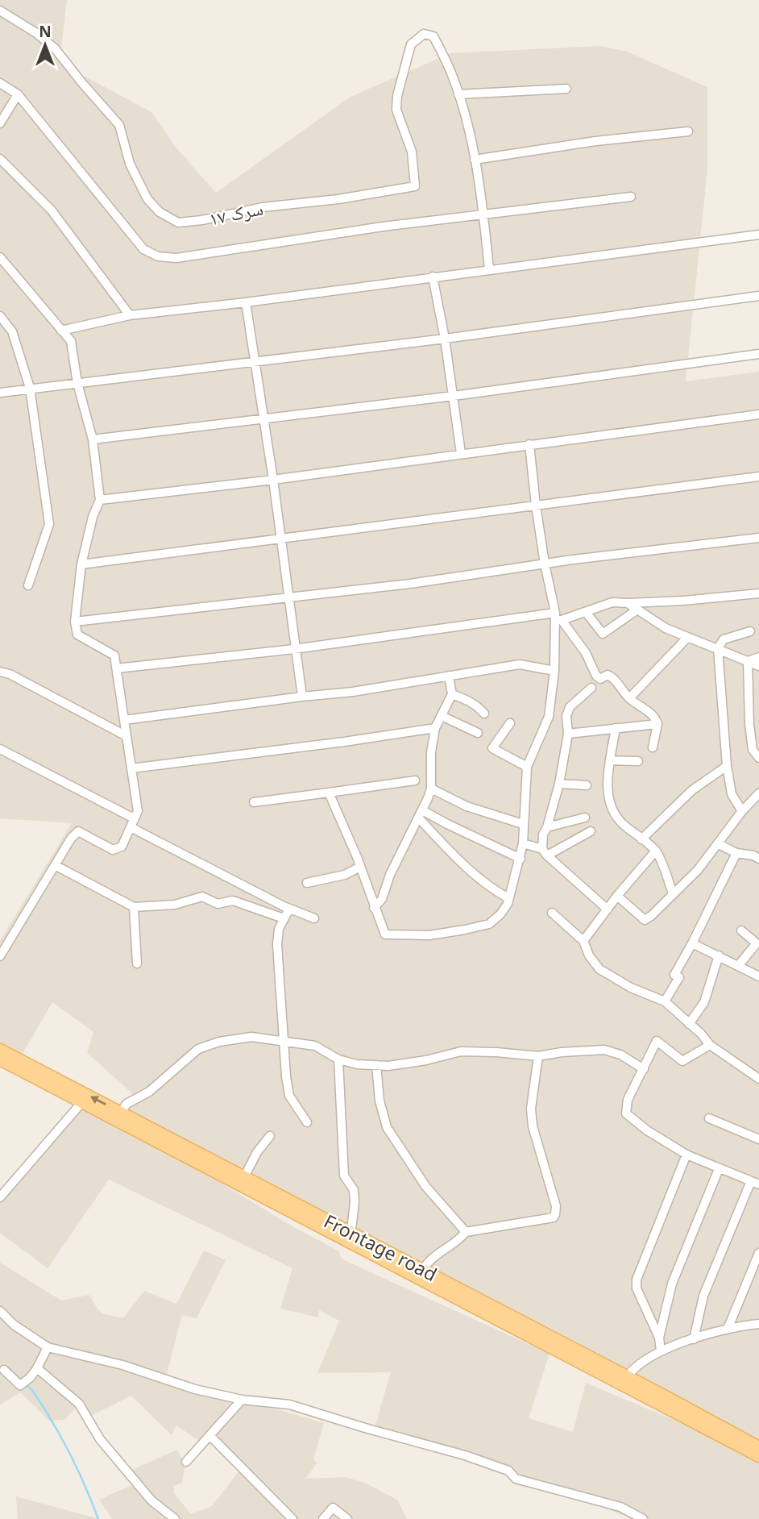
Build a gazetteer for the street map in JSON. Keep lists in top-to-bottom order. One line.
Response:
{"streets":{"main road":["Frontage road"],"street":["سرک ۱۷"]},"north":"top"}
